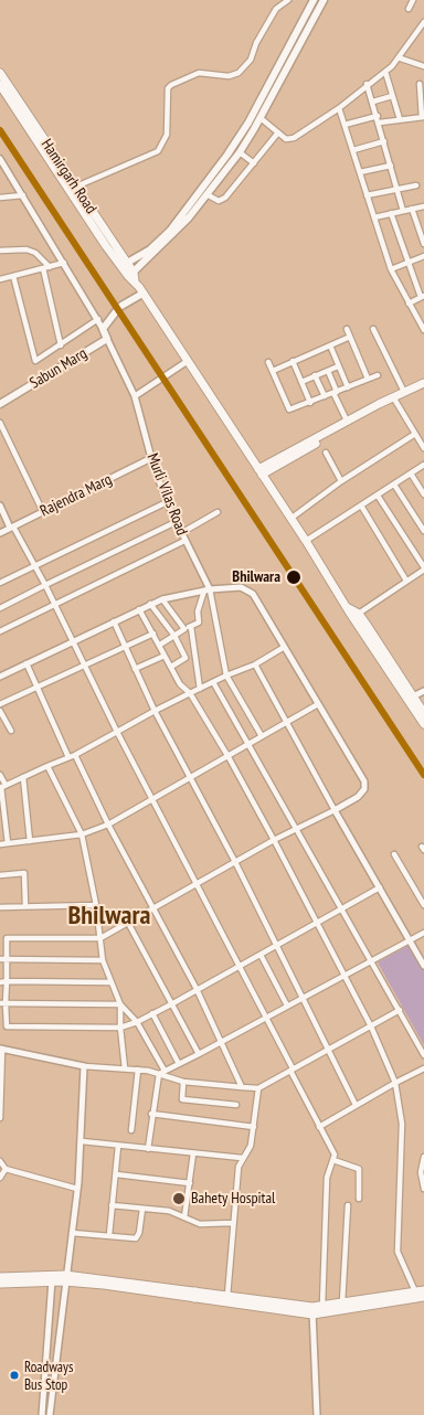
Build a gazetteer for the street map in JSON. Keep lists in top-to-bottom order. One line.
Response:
{"streets":{"main road":["Hamirgarh Road","Sabun Marg"],"street":["Murli Vilas Road","Rajendra Marg"]},"crossings":[["Sabun Marg","Murli Vilas Road"],["Murli Vilas Road","Rajendra Marg"]],"districts":["Bhilwara"],"places":["Bhilwara","Bahety Hospital","Roadways Bus Stop"]}
